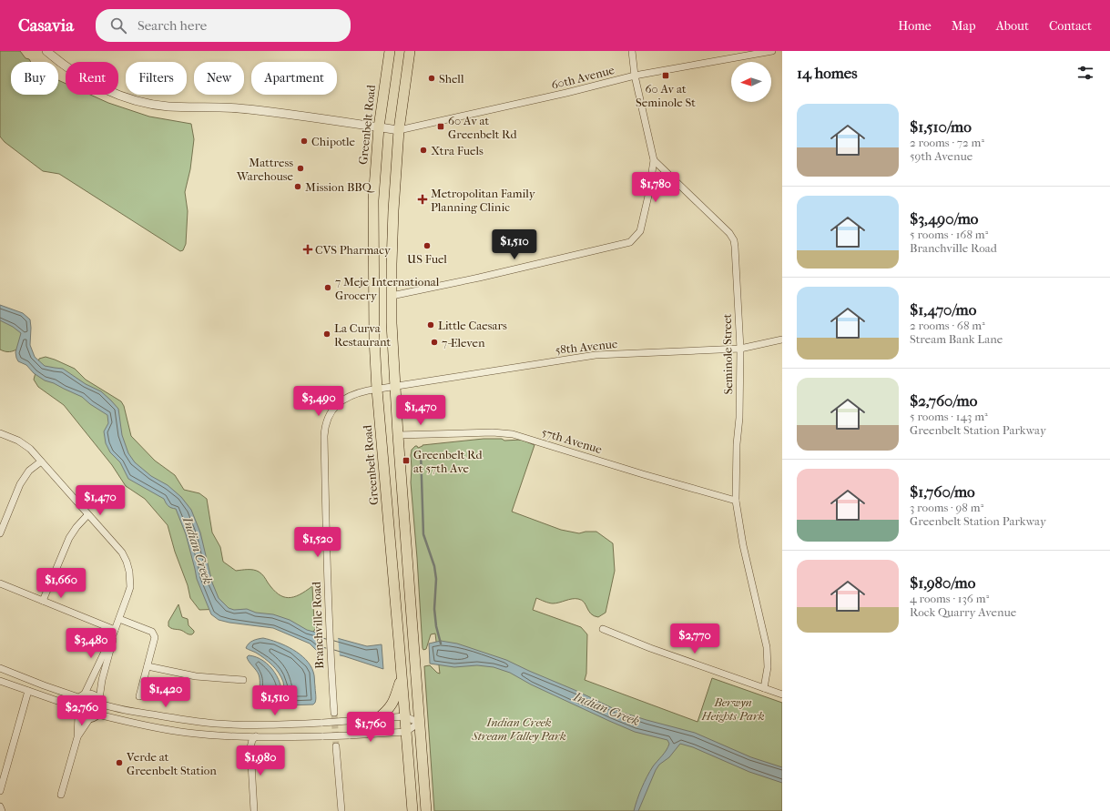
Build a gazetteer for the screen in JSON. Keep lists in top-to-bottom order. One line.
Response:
{"streets":{"main road":["Greenbelt Road"],"street":["60th Avenue","58th Avenue","Seminole Street","57th Avenue","Branchville Road"]},"crossings":[["Greenbelt Road","Branchville Road"],["58th Avenue","Seminole Street"],["58th Avenue","Branchville Road"],["Seminole Street","57th Avenue"]],"water":["Indian Creek"],"parks":["Berwyn Heights Park","Indian Creek Stream Valley Park"],"places":{"transit":["60 Av at Seminole St","60 Av at Greenbelt Rd","Greenbelt Rd at 57th Ave"],"other":["Shell","Chipotle","Xtra Fuels","Mattress Warehouse","Mission BBQ","US Fuel","7 Meje International Grocery","Little Caesars","La Curva Restaurant","7-Eleven","Verde at Greenbelt Station"],"health":["Metropolitan Family Planning Clinic","CVS Pharmacy"]},"north":"left","page":{"header":"Casavia","search":"Search here","nav":["Home","Map","About","Contact"],"heading":"14 homes","chip":["Buy","Rent","Filters","New","Apartment"],"list":[{"name":"$1,510/mo","note":"2 rooms · 72 m² · 59th Avenue"},{"name":"$3,490/mo","note":"5 rooms · 168 m² · Branchville Road"},{"name":"$1,470/mo","note":"2 rooms · 68 m² · Stream Bank Lane"},{"name":"$2,760/mo","note":"5 rooms · 143 m² · Greenbelt Station Parkway"},{"name":"$1,760/mo","note":"3 rooms · 98 m² · Greenbelt Station Parkway"},{"name":"$1,980/mo","note":"4 rooms · 136 m² · Rock Quarry Avenue"}],"price":["$1,780","$1,510","$3,490","$1,470","$1,470","$1,520","$1,660","$2,770","$3,480","$1,420","$1,510","$2,760","$1,760","$1,980"]}}
